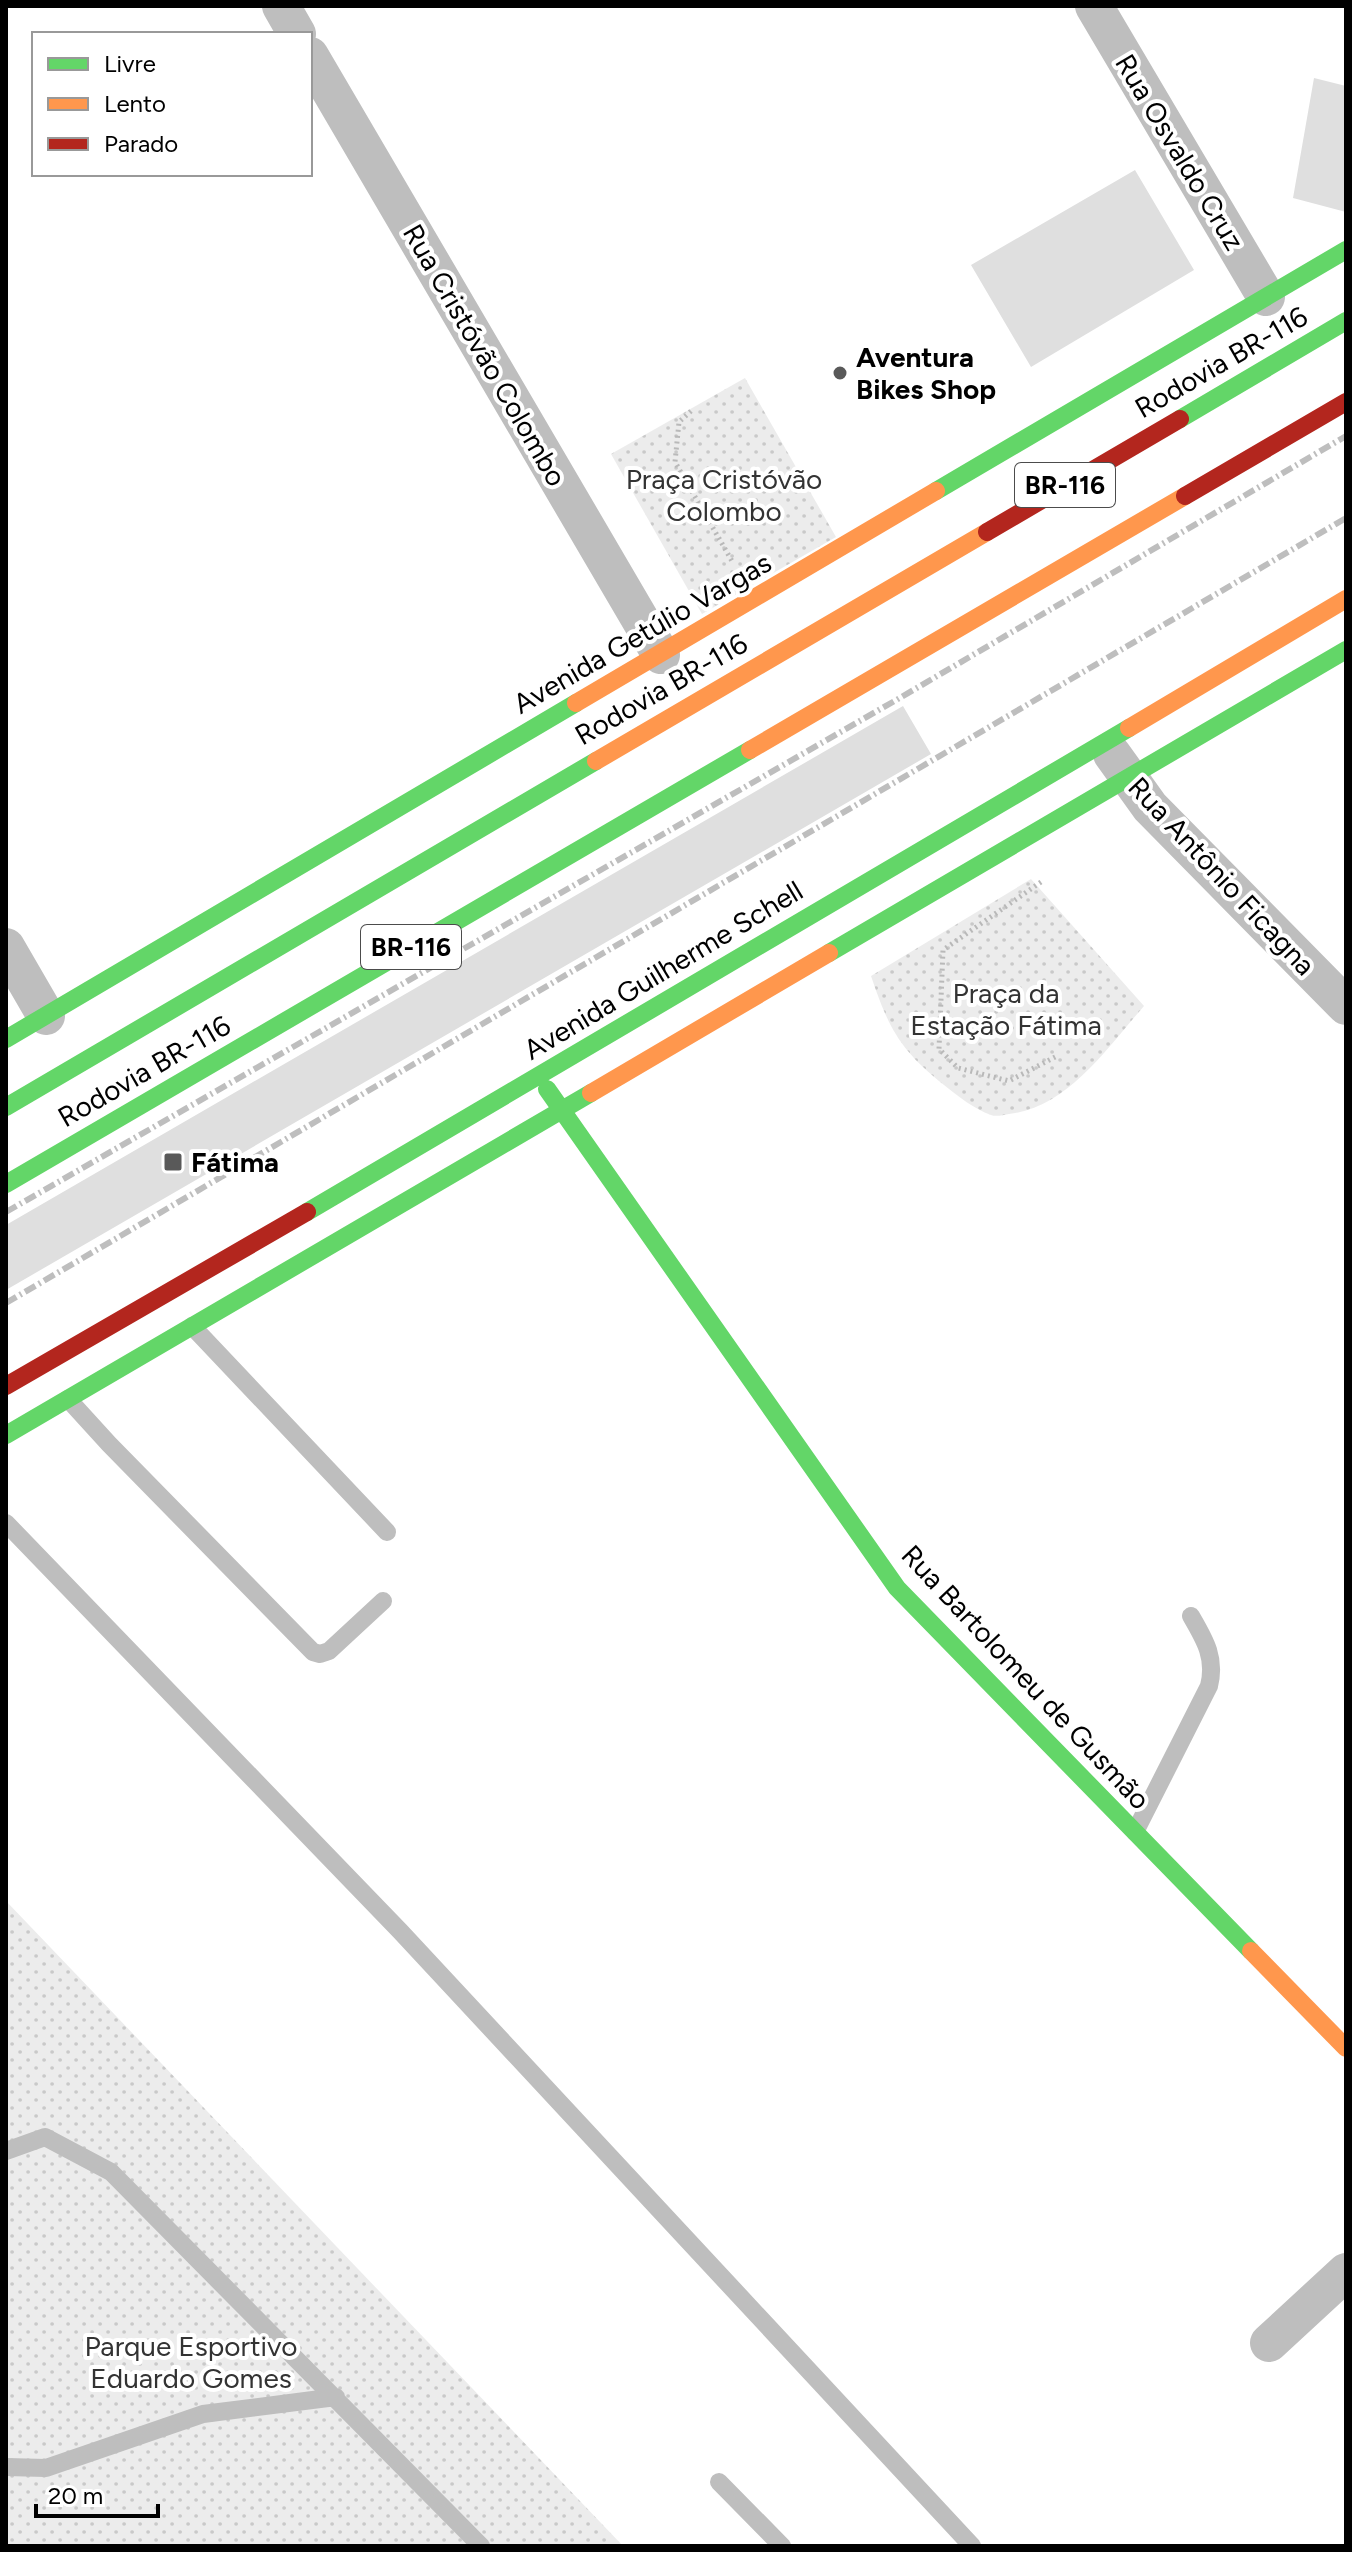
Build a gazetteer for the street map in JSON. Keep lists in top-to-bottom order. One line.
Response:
{"streets":{"main road":["Rodovia BR-116","BR-116","Avenida Getúlio Vargas","Avenida Guilherme Schell","Rua Bartolomeu de Gusmão"],"street":["Rua Osvaldo Cruz","Rua Cristóvão Colombo","Rua Antônio Ficagna"]},"crossings":[["Rua Osvaldo Cruz","Avenida Getúlio Vargas"],["Rua Cristóvão Colombo","Avenida Getúlio Vargas"],["Rua Antônio Ficagna","Avenida Guilherme Schell"],["Avenida Guilherme Schell","Rua Bartolomeu de Gusmão"]],"parks":["Praça Cristóvão Colombo","Praça da Estação Fátima","Parque Esportivo Eduardo Gomes"],"places":{"other":["Aventura Bikes Shop"],"transit":["Fátima"]},"legend":["Livre","Lento","Parado"],"scale_bar":"20 m"}
